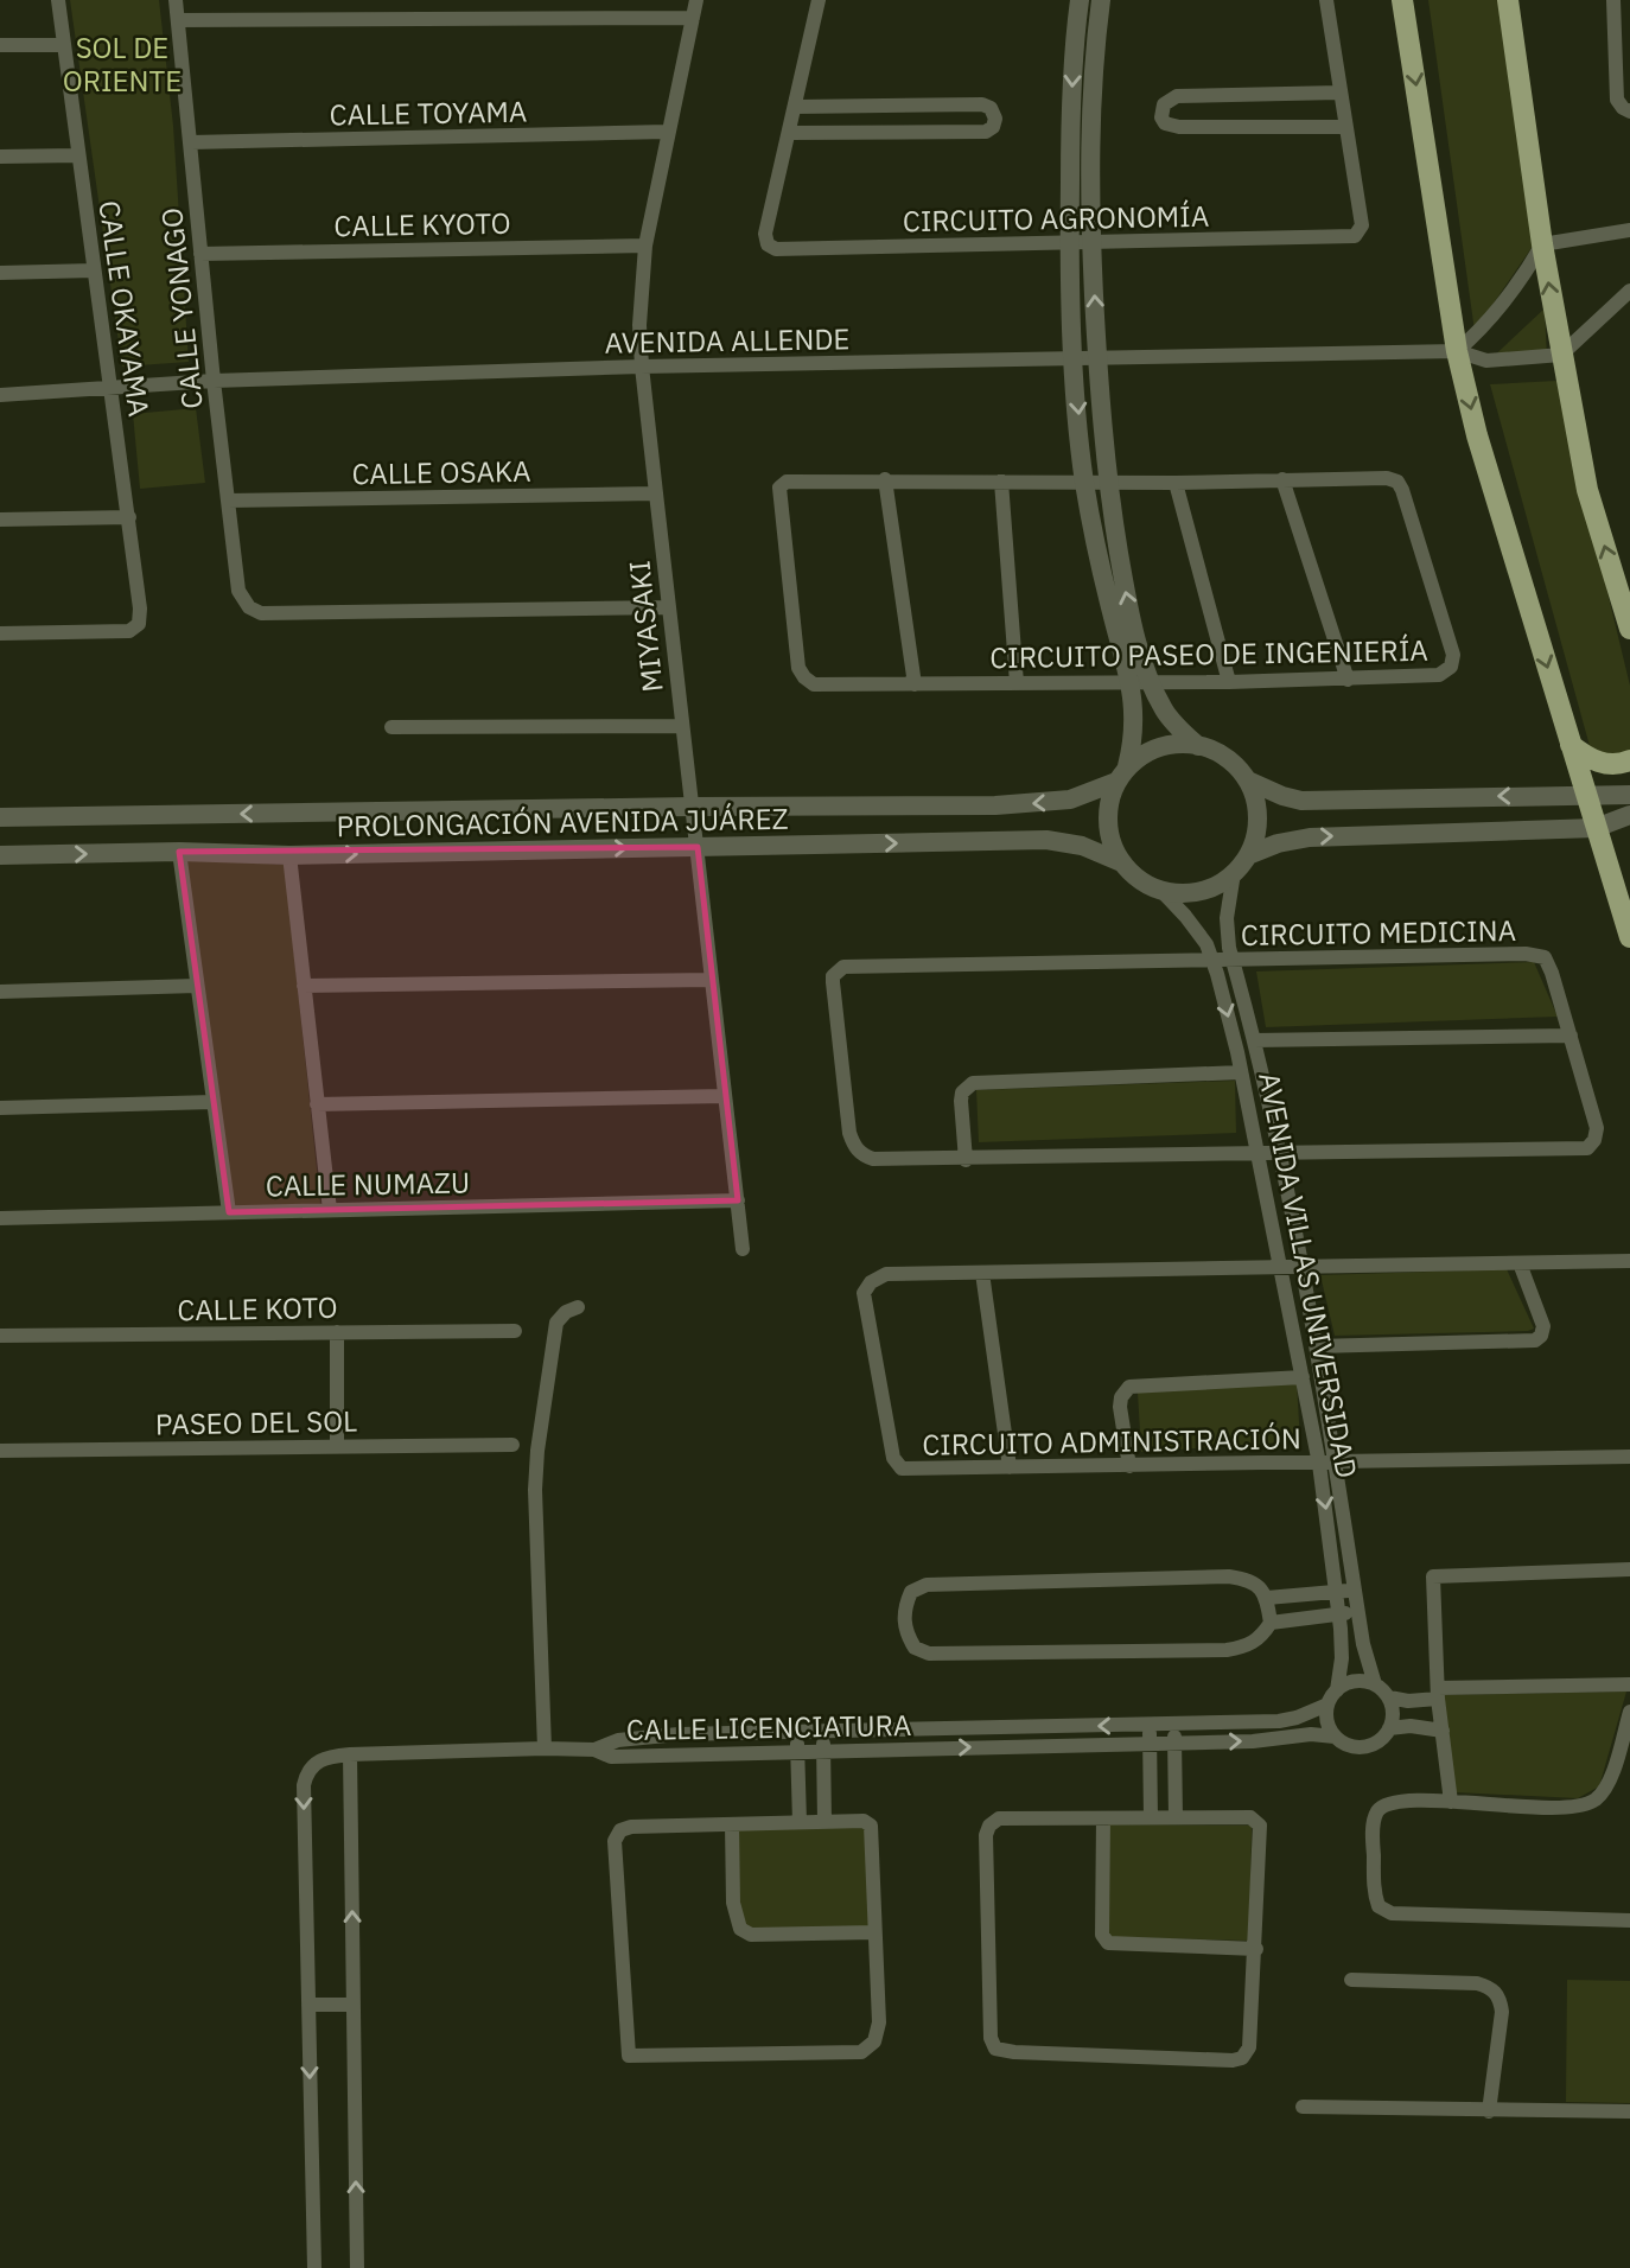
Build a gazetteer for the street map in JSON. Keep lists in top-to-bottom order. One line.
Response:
{"streets":{"street":["CALLE TOYAMA","CIRCUITO AGRONOMÍA","CALLE KYOTO","CALLE OKAYAMA","CALLE YONAGO","AVENIDA ALLENDE","CALLE OSAKA","MIYASAKI","CIRCUITO PASEO DE INGENIERÍA","PROLONGACIÓN AVENIDA JUÁREZ","CIRCUITO MEDICINA","CALLE NUMAZU","AVENIDA VILLAS UNIVERSIDAD","CALLE KOTO","PASEO DEL SOL","CIRCUITO ADMINISTRACIÓN","CALLE LICENCIATURA"]},"crossings":[["CALLE TOYAMA","CALLE YONAGO"],["CALLE TOYAMA","MIYASAKI"],["CALLE KYOTO","CALLE YONAGO"],["CALLE KYOTO","MIYASAKI"],["CALLE OKAYAMA","AVENIDA ALLENDE"],["CALLE YONAGO","AVENIDA ALLENDE"],["CALLE YONAGO","CALLE OSAKA"],["CALLE YONAGO","MIYASAKI"],["AVENIDA ALLENDE","MIYASAKI"],["CALLE OSAKA","MIYASAKI"],["MIYASAKI","PROLONGACIÓN AVENIDA JUÁREZ"],["MIYASAKI","CALLE NUMAZU"],["PROLONGACIÓN AVENIDA JUÁREZ","AVENIDA VILLAS UNIVERSIDAD"],["CIRCUITO MEDICINA","AVENIDA VILLAS UNIVERSIDAD"],["AVENIDA VILLAS UNIVERSIDAD","CIRCUITO ADMINISTRACIÓN"],["AVENIDA VILLAS UNIVERSIDAD","CALLE LICENCIATURA"]],"parks":["SOL DE ORIENTE"]}
